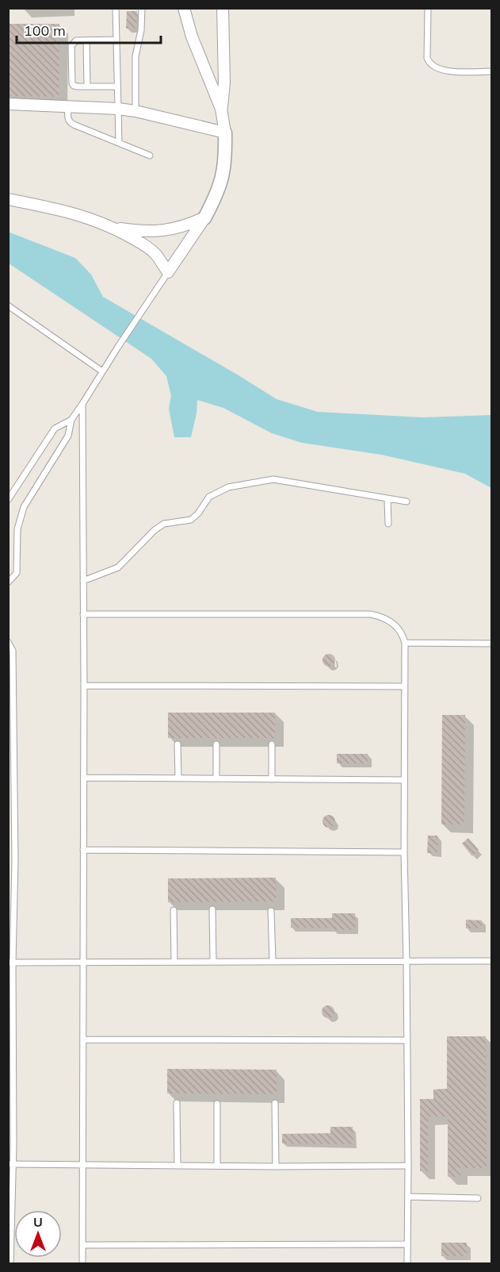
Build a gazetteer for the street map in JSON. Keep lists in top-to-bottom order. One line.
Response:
{"scale_bar":"100 m","north":"top"}
